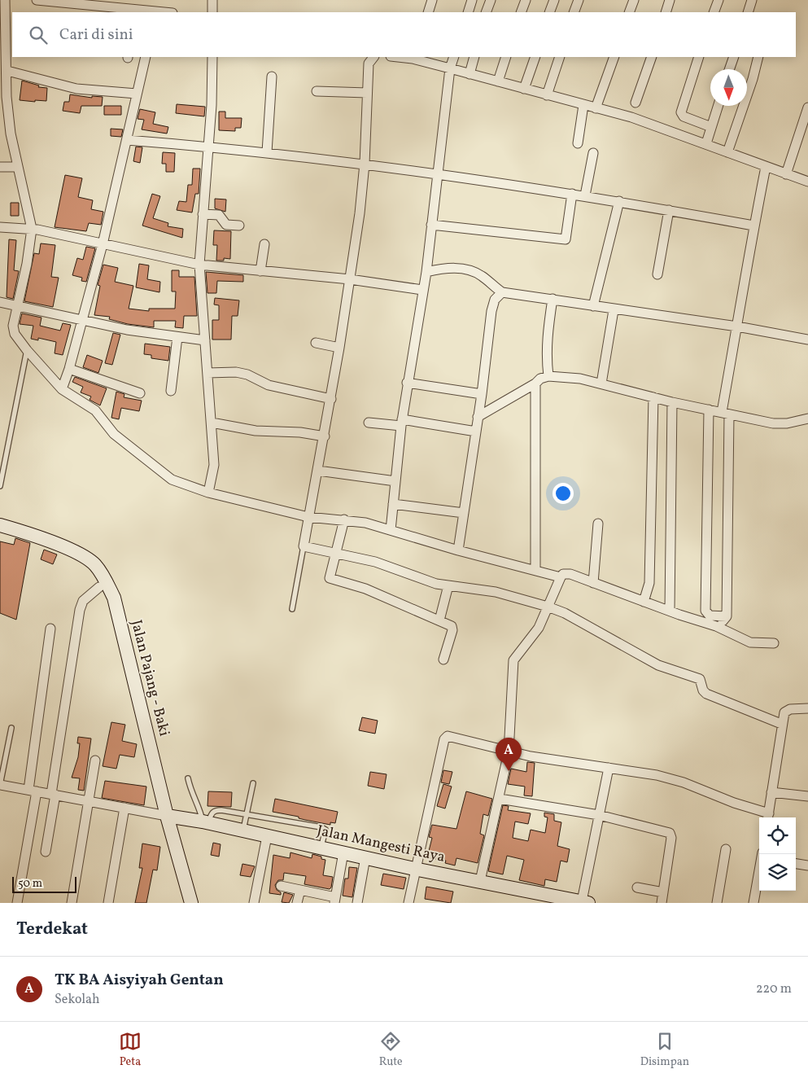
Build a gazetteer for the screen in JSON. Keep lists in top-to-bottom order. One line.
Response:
{"streets":{"main road":["Jalan Pajang - Baki","Jalan Mangesti Raya"]},"crossings":[["Jalan Pajang - Baki","Jalan Mangesti Raya"]],"scale_bar":"50 m","north":"bottom","page":{"search":"Cari di sini","pins":"A","scale":"50 m","heading":"Terdekat","list":[{"mark":"A","name":"TK BA Aisyiyah Gentan","note":"Sekolah","value":"220 m"}],"nav":["Peta","Rute","Disimpan"]}}
